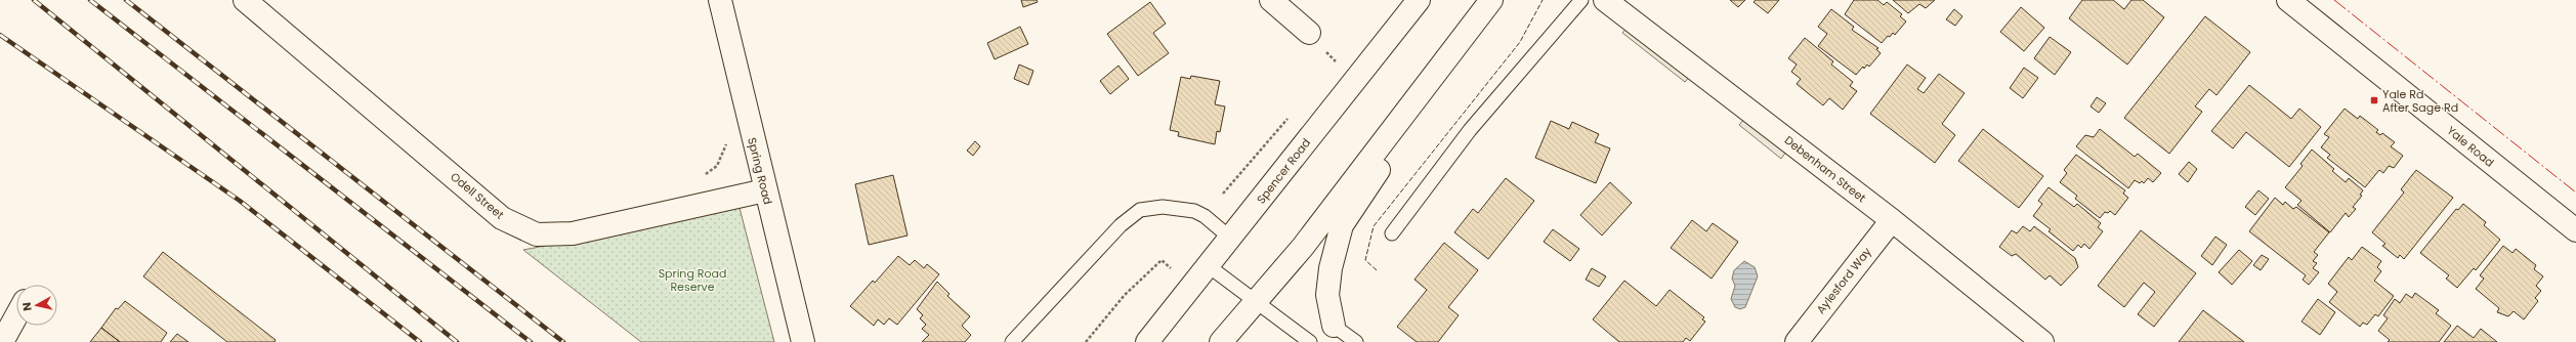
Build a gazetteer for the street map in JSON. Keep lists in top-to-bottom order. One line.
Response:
{"streets":{"street":["Yale Road","Debenham Street","Spring Road","Spencer Road","Odell Street","Aylesford Way"]},"crossings":[["Debenham Street","Aylesford Way"],["Spring Road","Odell Street"]],"parks":["Spring Road Reserve"],"places":{"transit":["Yale Rd After Sage Rd"]},"north":"left"}
